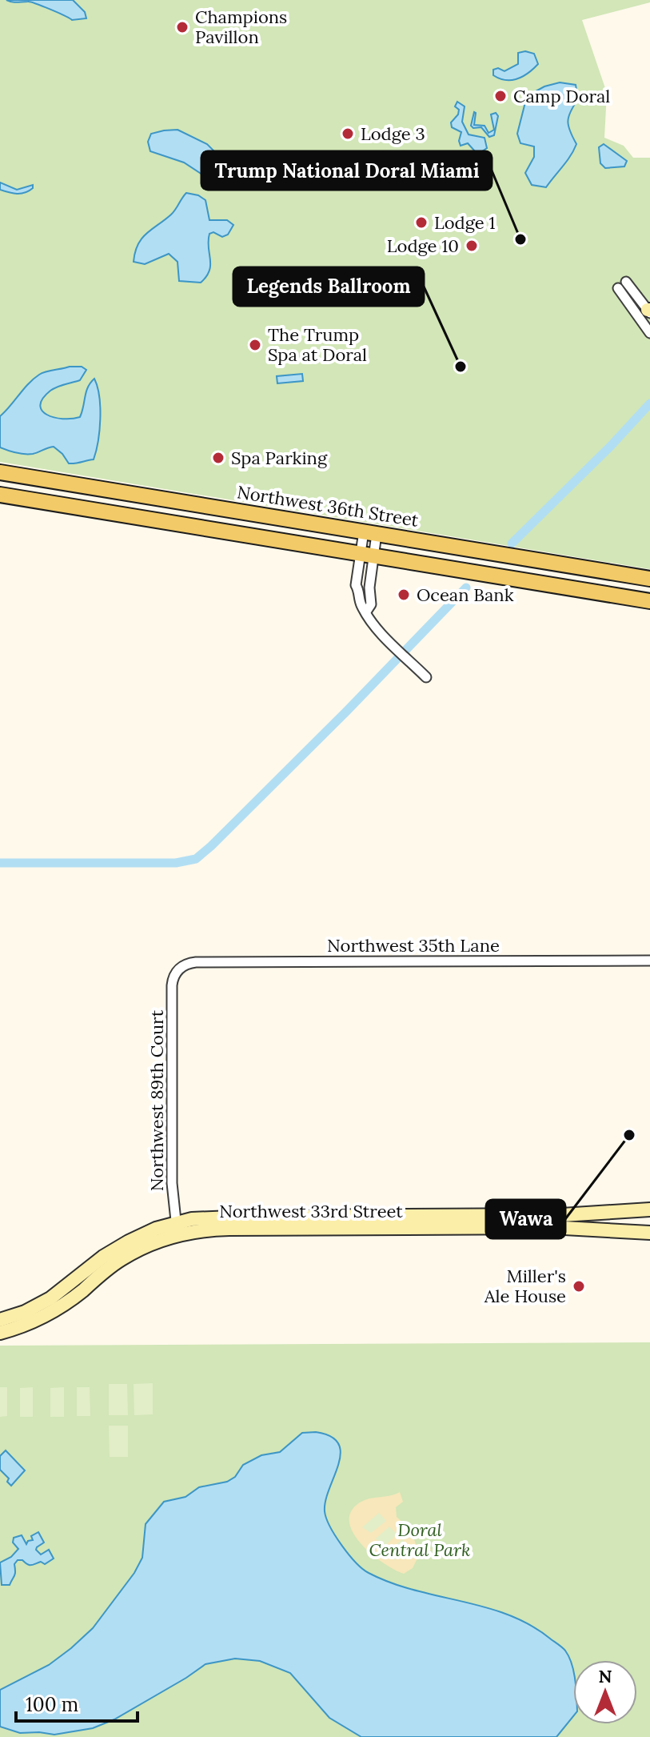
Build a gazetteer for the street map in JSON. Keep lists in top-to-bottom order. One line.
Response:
{"streets":{"main road":["Northwest 36th Street"],"street":["Northwest 35th Lane","Northwest 89th Court","Northwest 33rd Street"]},"crossings":[["Northwest 35th Lane","Northwest 89th Court"],["Northwest 89th Court","Northwest 33rd Street"]],"parks":["Doral Central Park"],"places":["Champions Pavillon","Camp Doral","Lodge 3","Lodge 1","Trump National Doral Miami","Lodge 10","The Trump Spa at Doral","Legends Ballroom","Spa Parking","Ocean Bank","Wawa","Miller's Ale House"],"scale_bar":"100 m","north":"top"}
